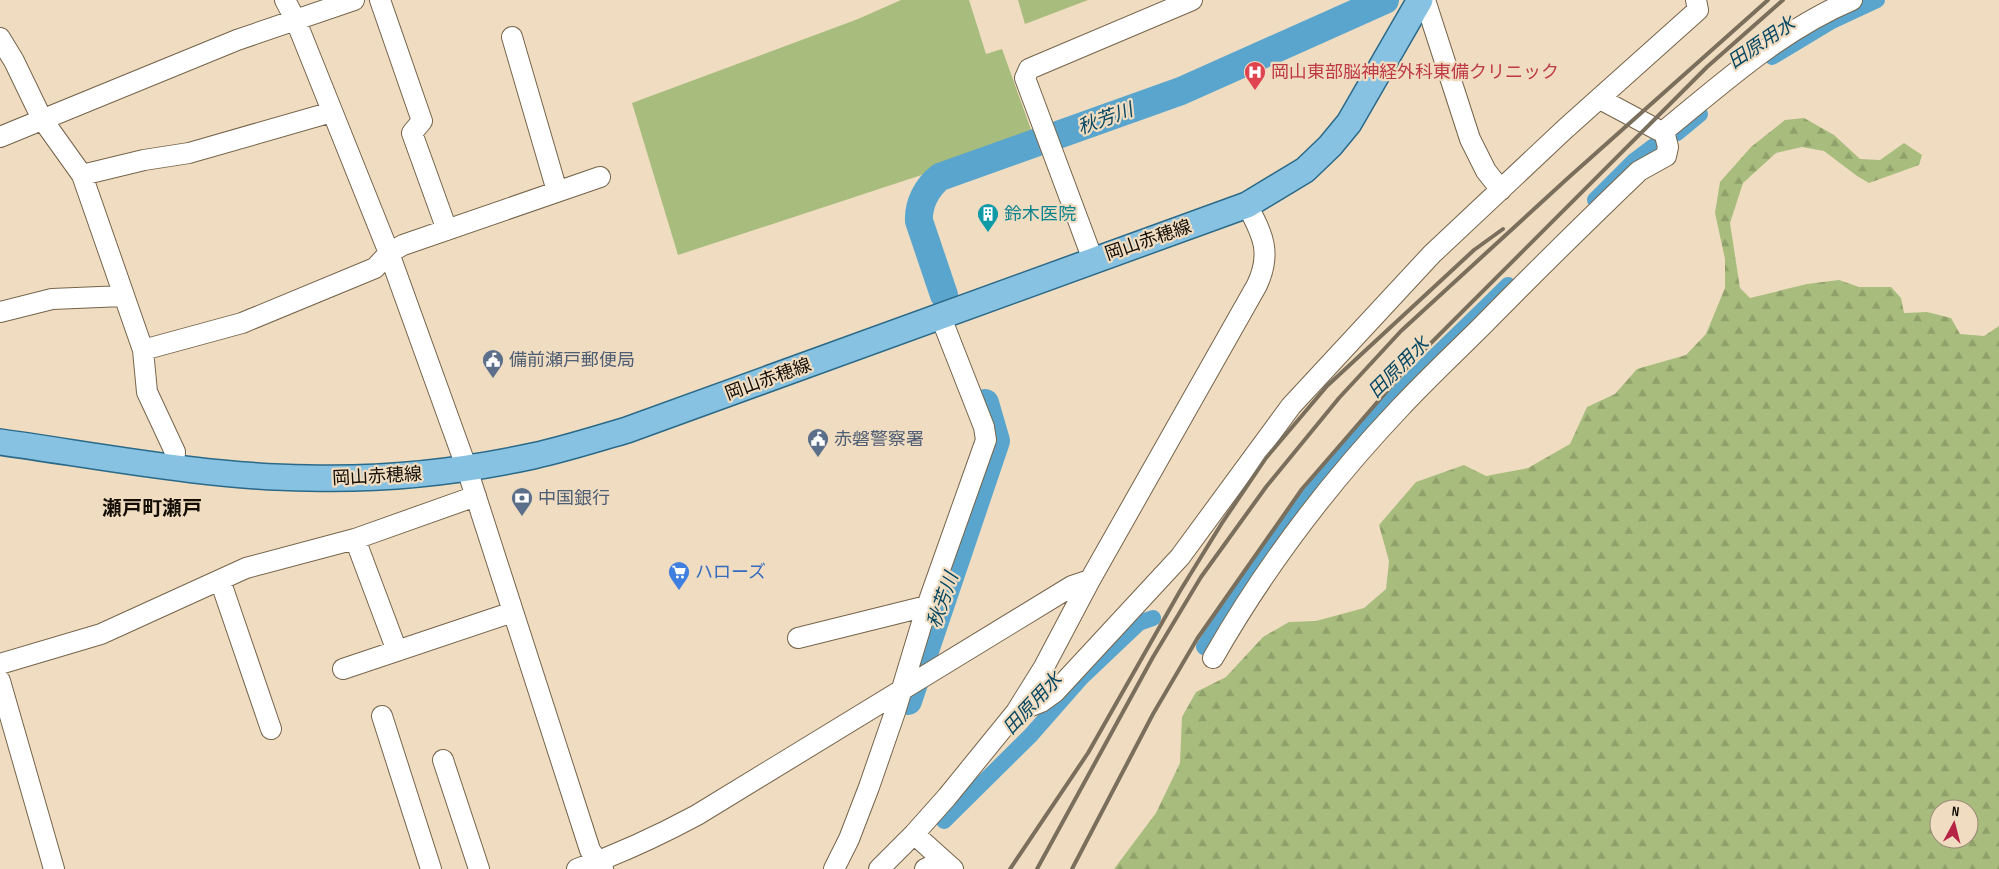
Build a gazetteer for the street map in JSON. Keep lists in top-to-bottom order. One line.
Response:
{"streets":{"main road":["岡山赤穂線"]},"districts":["瀬戸町瀬戸"],"water":["田原用水","秋芳川"],"places":{"hospital":["岡山東部脳神経外科東備クリニック"],"building":["鈴木医院"],"public building":["備前瀬戸郵便局","赤磐警察署"],"bank":["中国銀行"],"supermarket":["ハローズ"]},"north":"top"}
